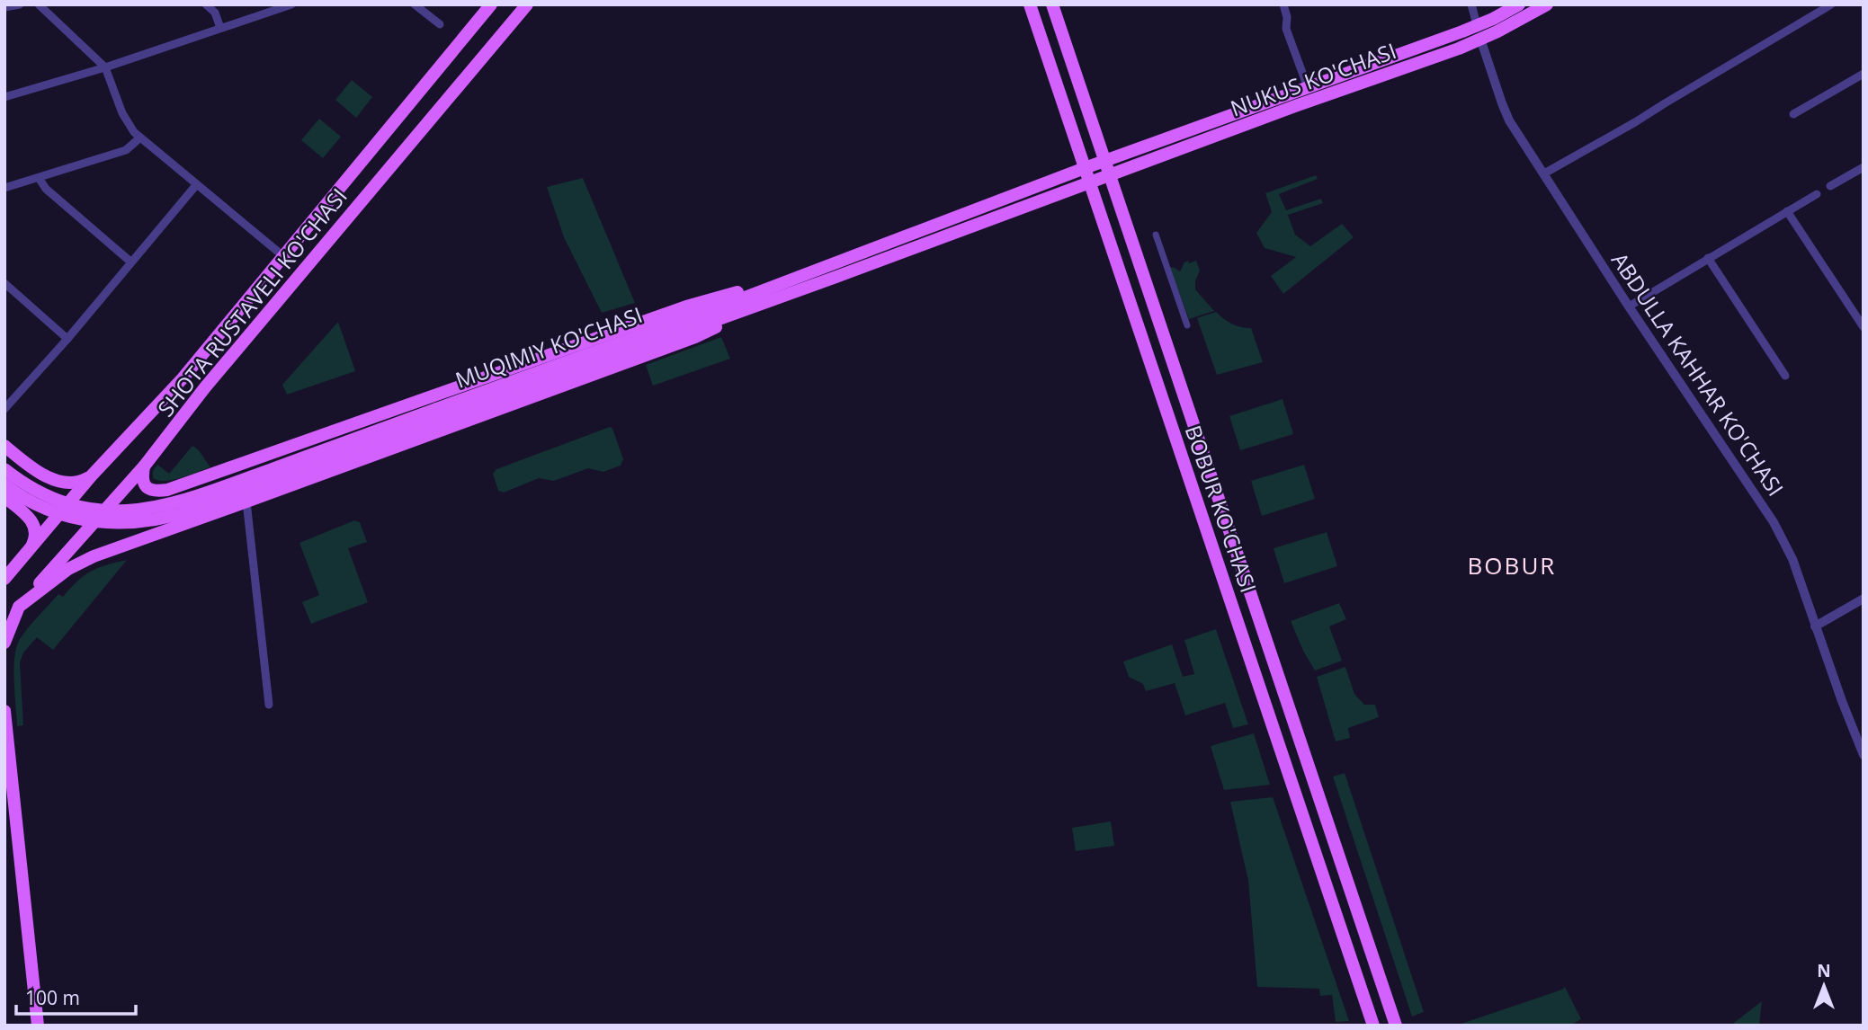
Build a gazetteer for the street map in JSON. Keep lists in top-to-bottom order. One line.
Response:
{"streets":{"main road":["NUKUS KO'CHASI","SHOTA RUSTAVELI KO'CHASI","MUQIMIY KO'CHASI","BOBUR KO'CHASI"],"street":["ABDULLA KAHHAR KO'CHASI"]},"crossings":[["NUKUS KO'CHASI","MUQIMIY KO'CHASI"],["NUKUS KO'CHASI","ABDULLA KAHHAR KO'CHASI"],["NUKUS KO'CHASI","BOBUR KO'CHASI"],["MUQIMIY KO'CHASI","BOBUR KO'CHASI"]],"districts":["BOBUR"],"scale_bar":"100 m","north":"top"}
